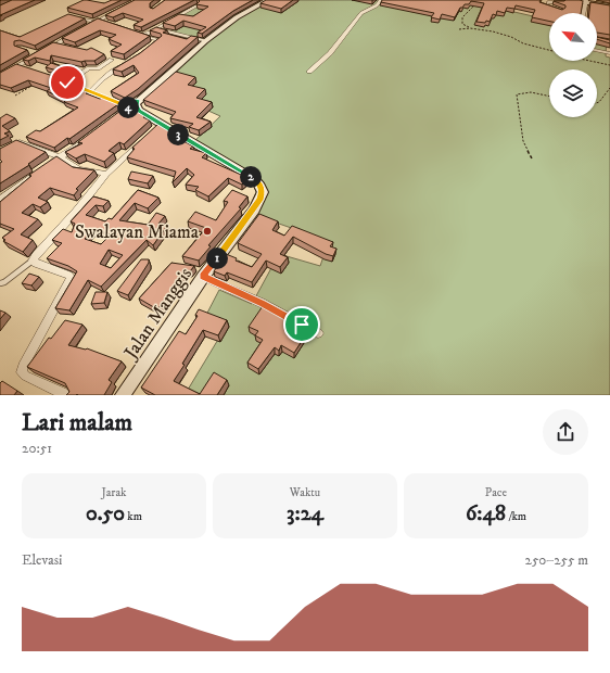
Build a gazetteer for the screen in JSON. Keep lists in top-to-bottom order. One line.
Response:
{"streets":{"street":["Jalan Manggis"]},"places":["Swalayan Miama"],"north":"top left","page":{"pins":["4","3","2","1"],"heading":["Lari malam","20:51"],"stats":[["Jarak","0.50 km"],["Waktu","3:24"],["Pace","6:48 /km"]],"chart":["Elevasi","250–255 m"]}}
